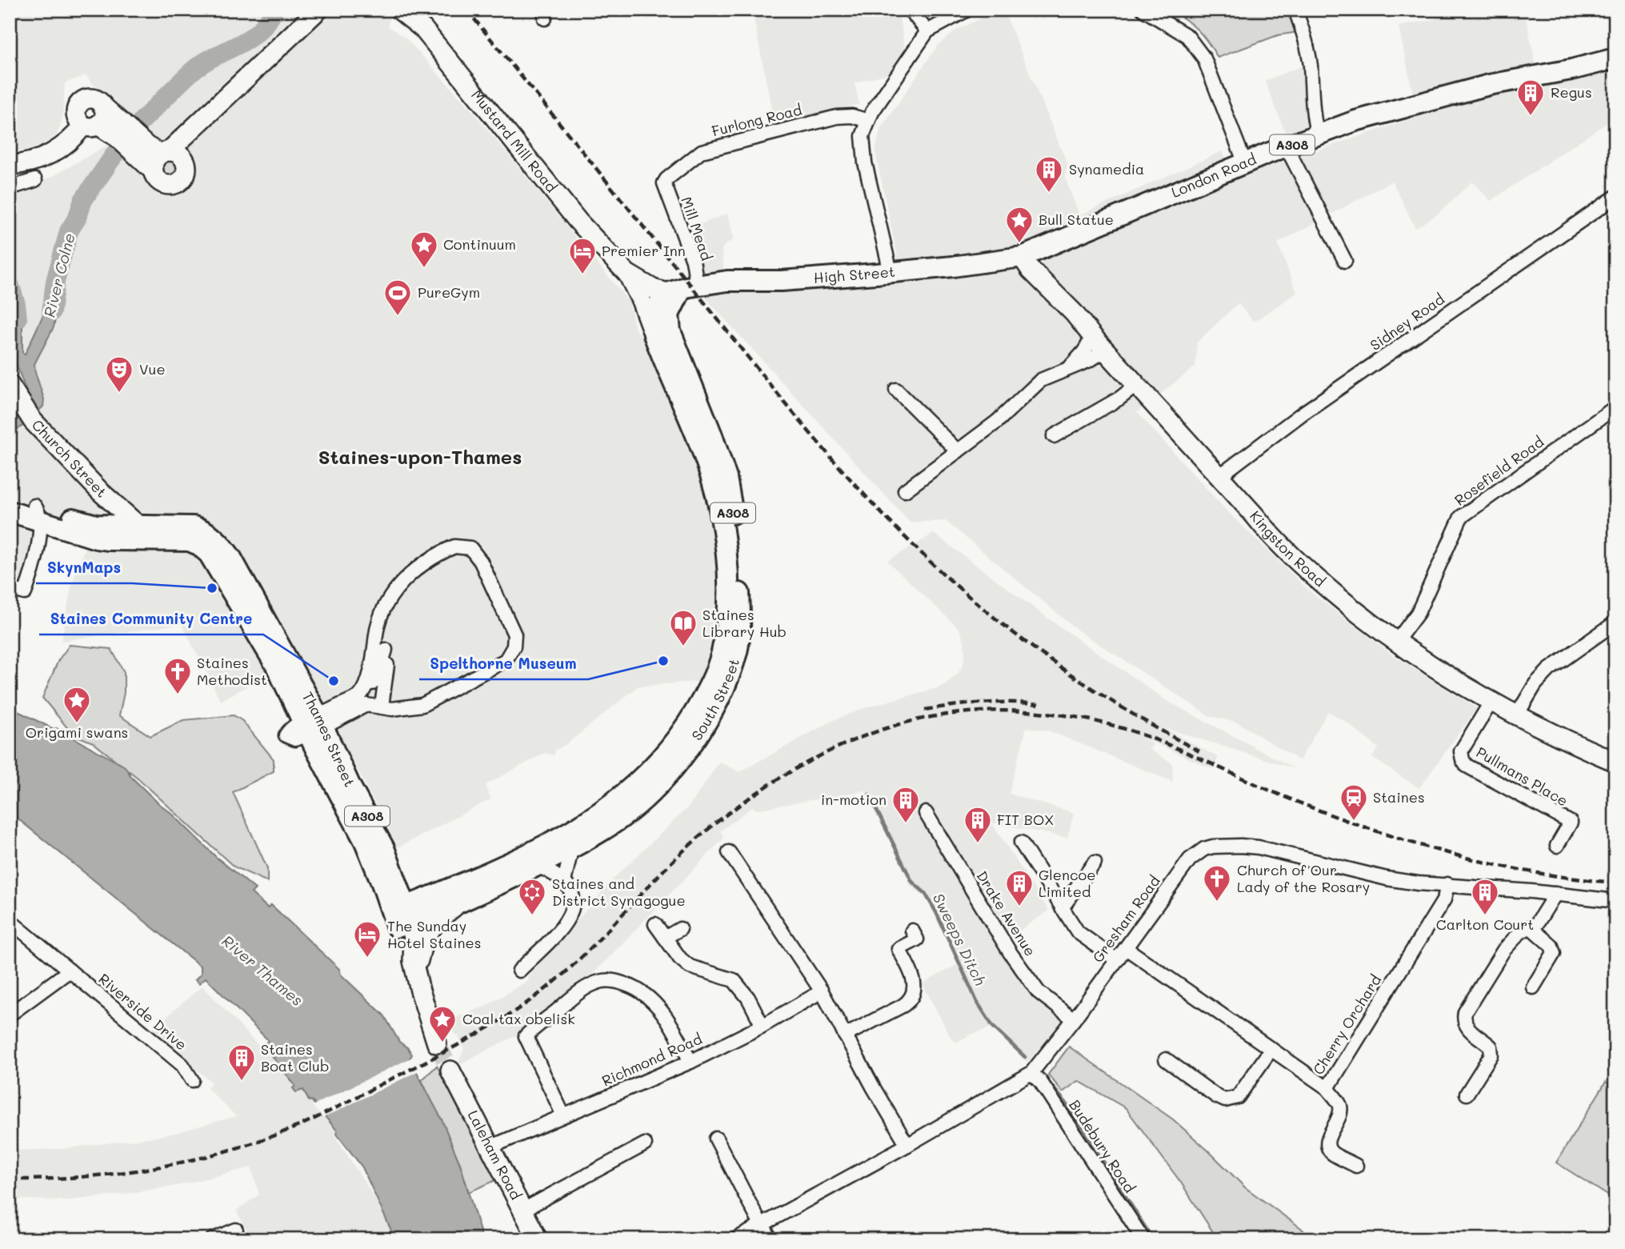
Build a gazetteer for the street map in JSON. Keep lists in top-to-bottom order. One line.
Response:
{"streets":{"main road":["A308","London Road","High Street","South Street","Thames Street"],"street":["Furlong Road","Mustard Mill Road","Mill Mead","Sidney Road","Church Street","Rosefield Road","Kingston Road","Pullmans Place","Drake Avenue","Gresham Road","Riverside Drive","Cherry Orchard","Richmond Road","Budebury Road","Laleham Road"]},"crossings":[["Furlong Road","Mill Mead"],["Mustard Mill Road","Mill Mead"],["Mustard Mill Road","High Street"],["Mustard Mill Road","South Street"],["A308","Church Street"],["A308","Thames Street"],["London Road","High Street"],["London Road","Kingston Road"],["Mill Mead","High Street"],["Mill Mead","South Street"],["High Street","Kingston Road"],["High Street","South Street"],["Sidney Road","Kingston Road"],["Church Street","Thames Street"],["Rosefield Road","Kingston Road"],["Kingston Road","Pullmans Place"],["South Street","Thames Street"],["Drake Avenue","Gresham Road"],["Gresham Road","Cherry Orchard"],["Gresham Road","Budebury Road"],["Richmond Road","Laleham Road"]],"districts":["Staines-upon-Thames"],"water":["River Colne","Sweeps Ditch","River Thames"],"places":{"building":["Regus","Synamedia","in-motion","FIT BOX","Glencoe Limited","Carlton Court","Staines Boat Club"],"place":["Bull Statue","Continuum","Origami swans","Coal tax obelisk"],"hotel":["Premier Inn","The Sunday Hotel Staines"],"sports":["PureGym"],"theatre":["Vue"],"other":["SkynMaps","Spelthorne Museum","Staines Community Centre"],"library":["Staines Library Hub"],"church":["Staines Methodist","Church of Our Lady of the Rosary"],"station":["Staines"],"synagogue":["Staines and District Synagogue"]}}
